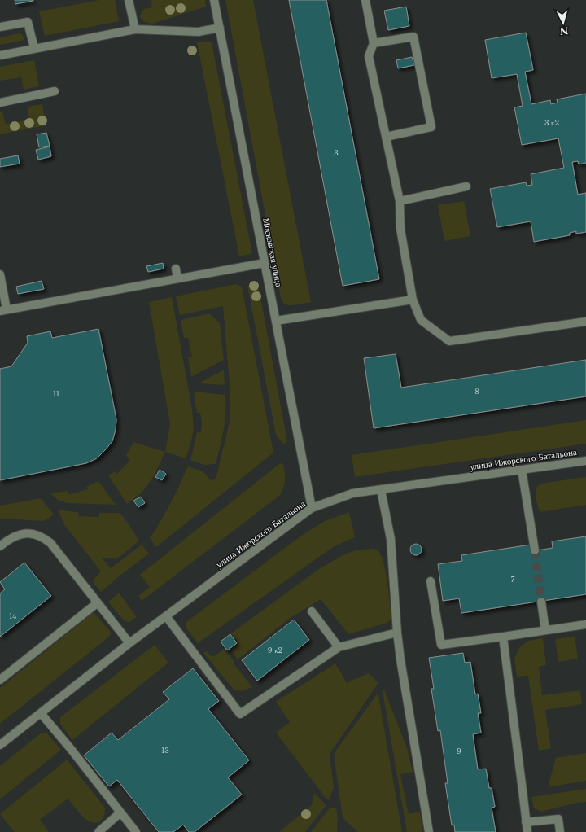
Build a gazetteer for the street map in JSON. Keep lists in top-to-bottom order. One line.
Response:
{"streets":{"street":["Московская улица","улица Ижорского Батальона"]},"crossings":[["Московская улица","улица Ижорского Батальона"]],"house_numbers":["3 к2","3","8","11","7","14","9 к2","13","9"],"north":"bottom"}
